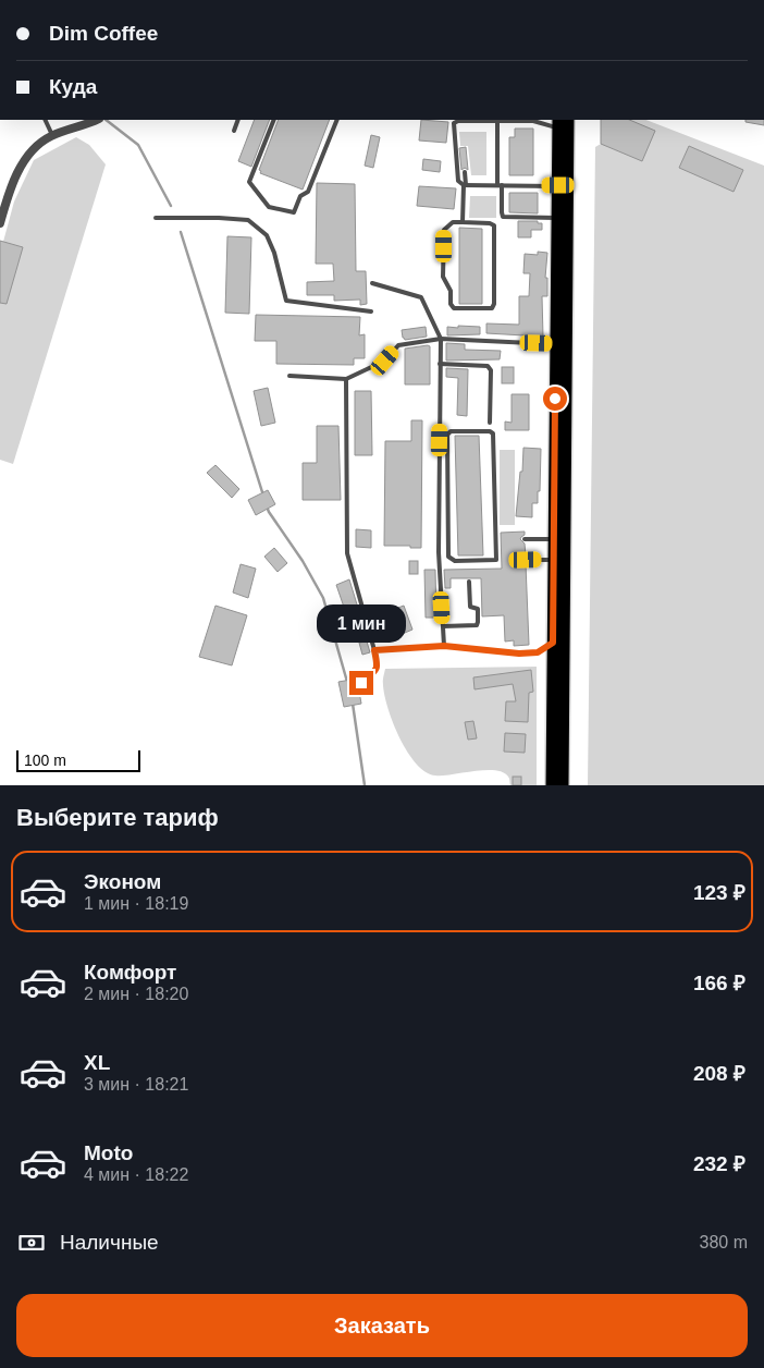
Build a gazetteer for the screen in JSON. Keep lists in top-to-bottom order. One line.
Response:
{"scale_bar":"100 m","page":{"banner":["Dim Coffee","Куда"],"bubble":"1 мин","scale":"100 m","heading":"Выберите тариф","list":[{"name":"Эконом","note":"1 мин · 18:19","value":"123 ₽"},{"name":"Комфорт","note":"2 мин · 18:20","value":"166 ₽"},{"name":"XL","note":"3 мин · 18:21","value":"208 ₽"},{"name":"Moto","note":"4 мин · 18:22","value":"232 ₽"}],"pay":["Наличные","380 m"],"buttons":"Заказать"}}
